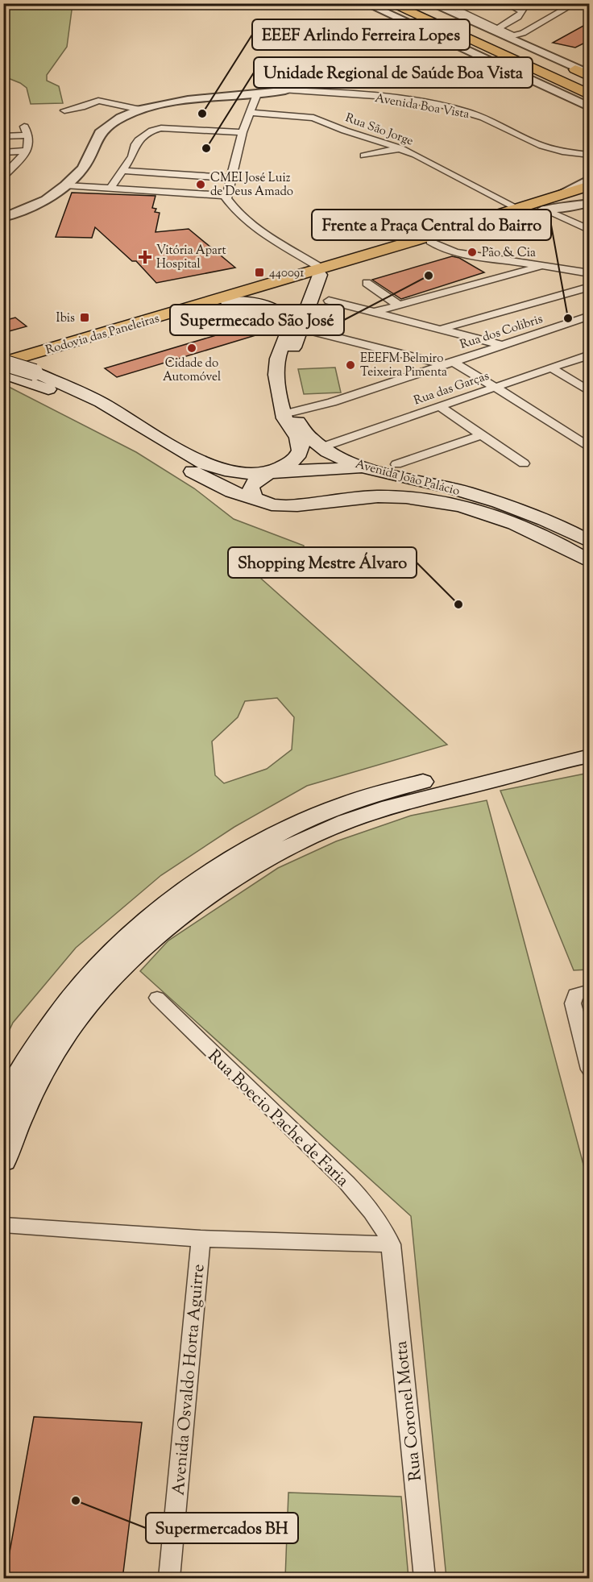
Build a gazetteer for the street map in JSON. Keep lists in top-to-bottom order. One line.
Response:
{"streets":{"main road":["Rodovia das Paneleiras","Avenida João Palácio"],"street":["Avenida Boa Vista","Rua São Jorge","Rua dos Colibris","Rua das Garças","Rua Boecio Pache de Faria","Avenida Osvaldo Horta Aguirre","Rua Coronel Motta"]},"crossings":[["Rua São Jorge","Rodovia das Paneleiras"],["Rua dos Colibris","Avenida João Palácio"],["Rodovia das Paneleiras","Avenida João Palácio"],["Rua das Garças","Avenida João Palácio"],["Rua Boecio Pache de Faria","Rua Coronel Motta"]],"places":{"other":["EEEF Arlindo Ferreira Lopes","Unidade Regional de Saúde Boa Vista","CMEI José Luiz de Deus Amado","Pão & Cia","Supermecado São José","Frente a Praça Central do Bairro","Cidade do Automóvel","EEEFM Belmiro Teixeira Pimenta","Shopping Mestre Álvaro","Supermercados BH"],"health":["Vitória Apart Hospital"],"transit":["440091","Ibis"]}}
